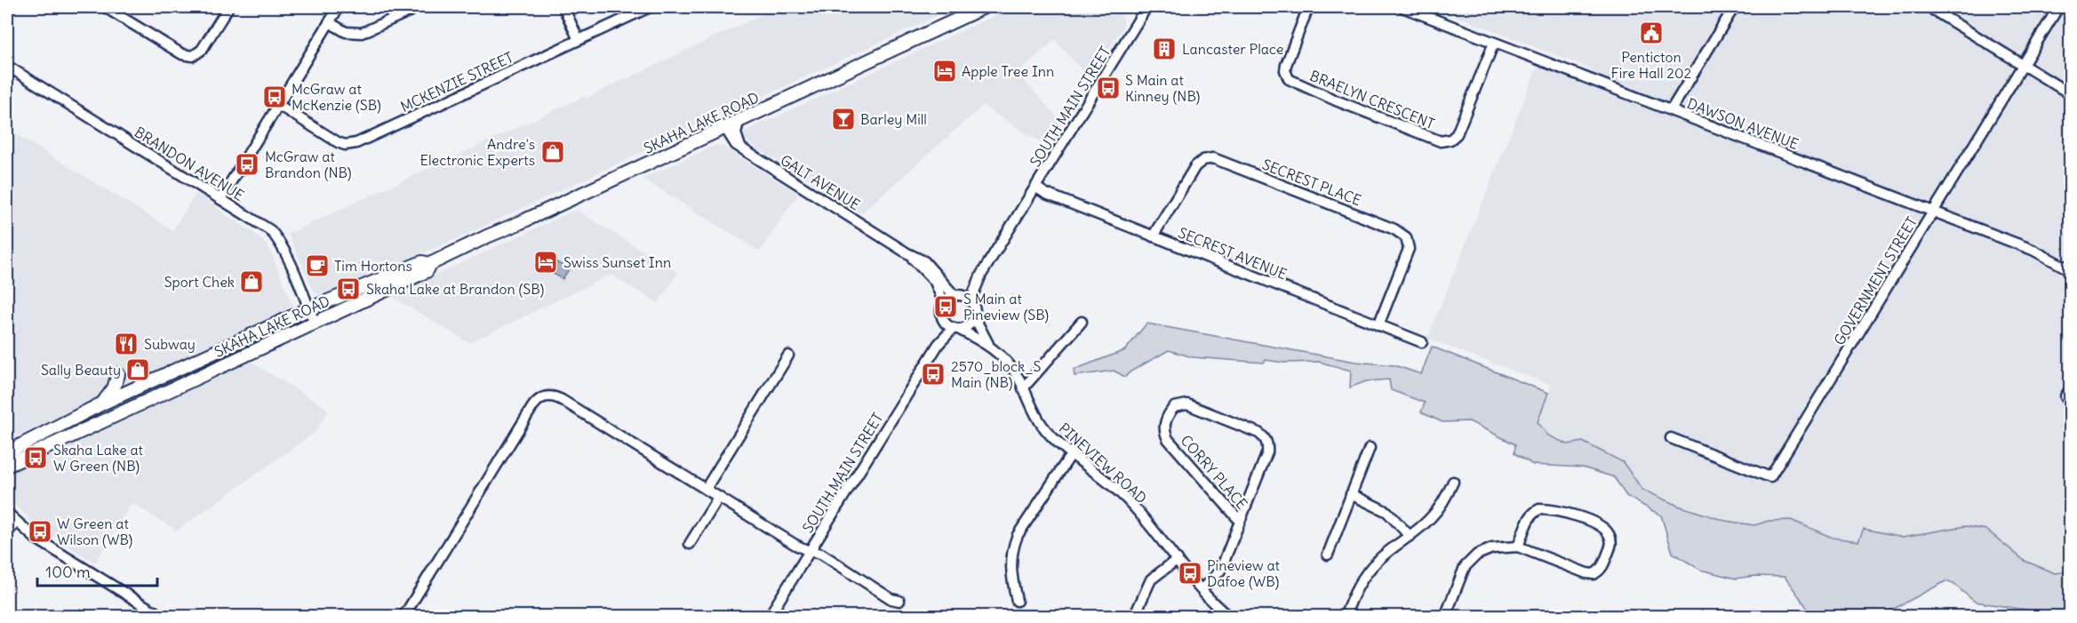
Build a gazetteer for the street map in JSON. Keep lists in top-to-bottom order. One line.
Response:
{"streets":{"main road":["SKAHA LAKE ROAD"],"street":["MCKENZIE STREET","BRAELYN CRESCENT","SOUTH MAIN STREET","DAWSON AVENUE","BRANDON AVENUE","GALT AVENUE","SECREST PLACE","SECREST AVENUE","GOVERNMENT STREET","PINEVIEW ROAD","CORRY PLACE"]},"crossings":[["BRAELYN CRESCENT","DAWSON AVENUE"],["SOUTH MAIN STREET","GALT AVENUE"],["SOUTH MAIN STREET","SECREST AVENUE"],["SOUTH MAIN STREET","PINEVIEW ROAD"],["SKAHA LAKE ROAD","BRANDON AVENUE"],["SKAHA LAKE ROAD","GALT AVENUE"],["DAWSON AVENUE","GOVERNMENT STREET"],["GALT AVENUE","PINEVIEW ROAD"],["SECREST PLACE","SECREST AVENUE"],["PINEVIEW ROAD","CORRY PLACE"]],"places":{"public building":["Penticton Fire Hall 202"],"building":["Lancaster Place"],"hotel":["Apple Tree Inn","Swiss Sunset Inn"],"bus stop":["S Main at Kinney (NB)","McGraw at McKenzie (SB)","McGraw at Brandon (NB)","Skaha Lake at Brandon (SB)","S Main at Pineview (SB)","2570_block_S Main (NB)","Skaha Lake at W Green (NB)","W Green at Wilson (WB)","Pineview at Dafoe (WB)"],"bar":["Barley Mill"],"shop":["Andre's Electronic Experts","Sport Chek","Sally Beauty"],"cafe":["Tim Hortons"],"restaurant":["Subway"]},"scale_bar":"100 m"}
